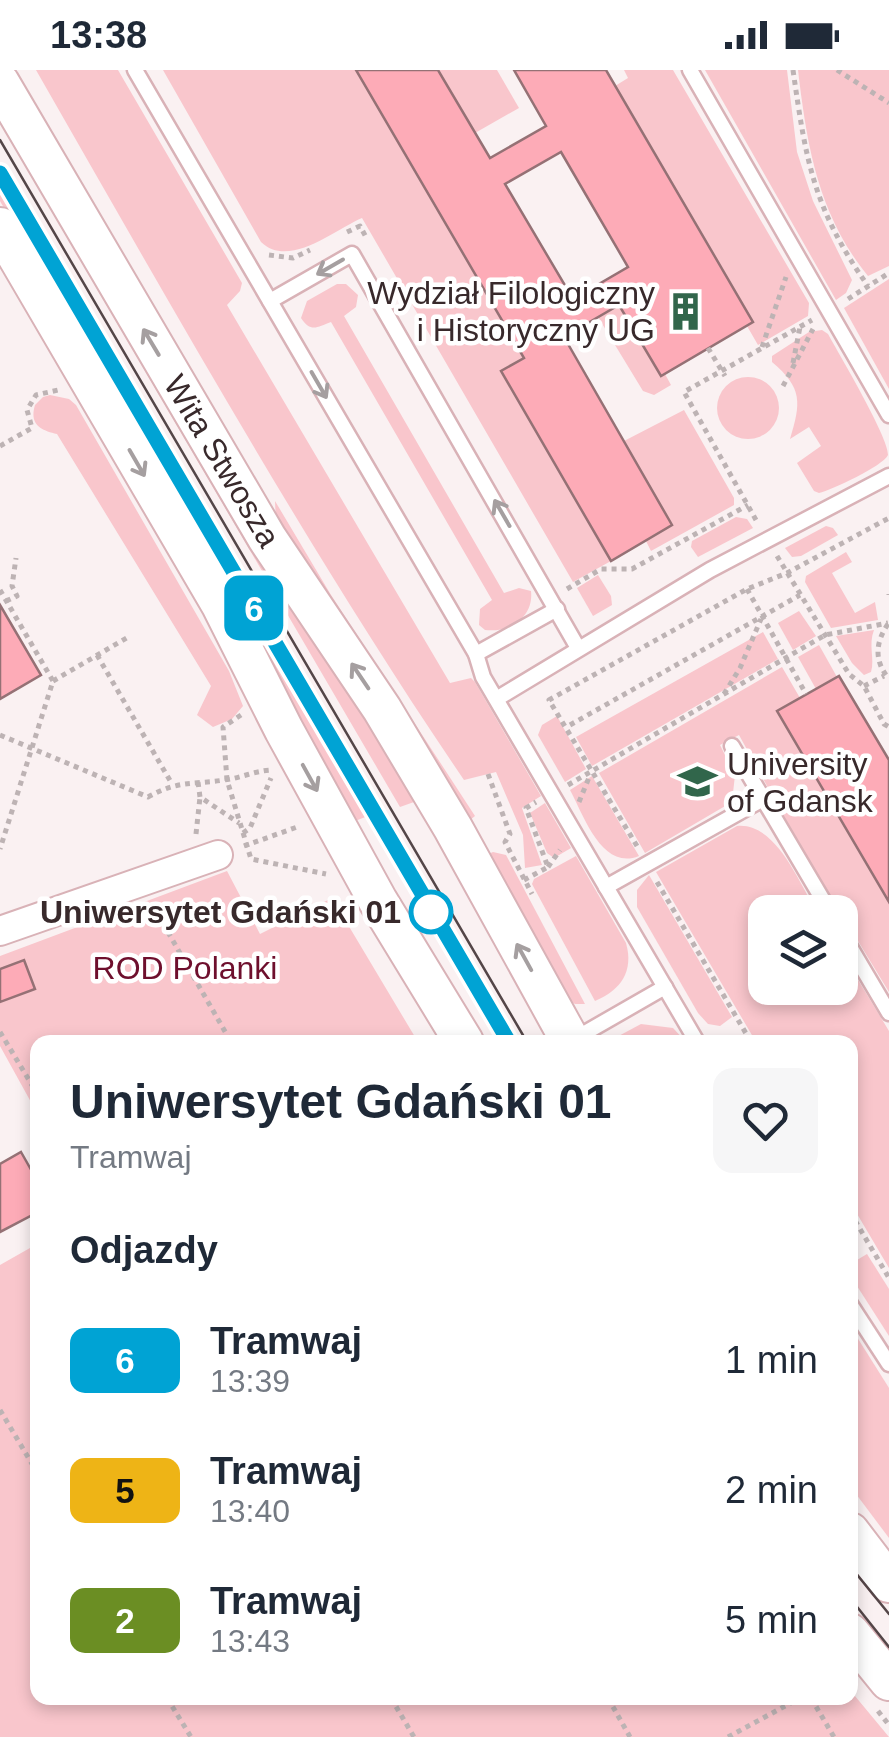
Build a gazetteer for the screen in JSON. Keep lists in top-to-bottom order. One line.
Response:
{"streets":{"street":["Wita Stwosza"]},"parks":["ROD Polanki"],"places":{"building":["Wydział Filologiczny i Historyczny UG"],"school or university":["University of Gdansk"],"other":["Uniwersytet Gdański 01"]},"lines":["tram line 6"],"page":{"status":"13:38","on_map":"6","heading":[["Uniwersytet Gdański 01","Tramwaj"],"Odjazdy"],"list":[{"mark":"6","name":"Tramwaj","note":"13:39","value":"1 min"},{"mark":"5","name":"Tramwaj","note":"13:40","value":"2 min"},{"mark":"2","name":"Tramwaj","note":"13:43","value":"5 min"}]}}
